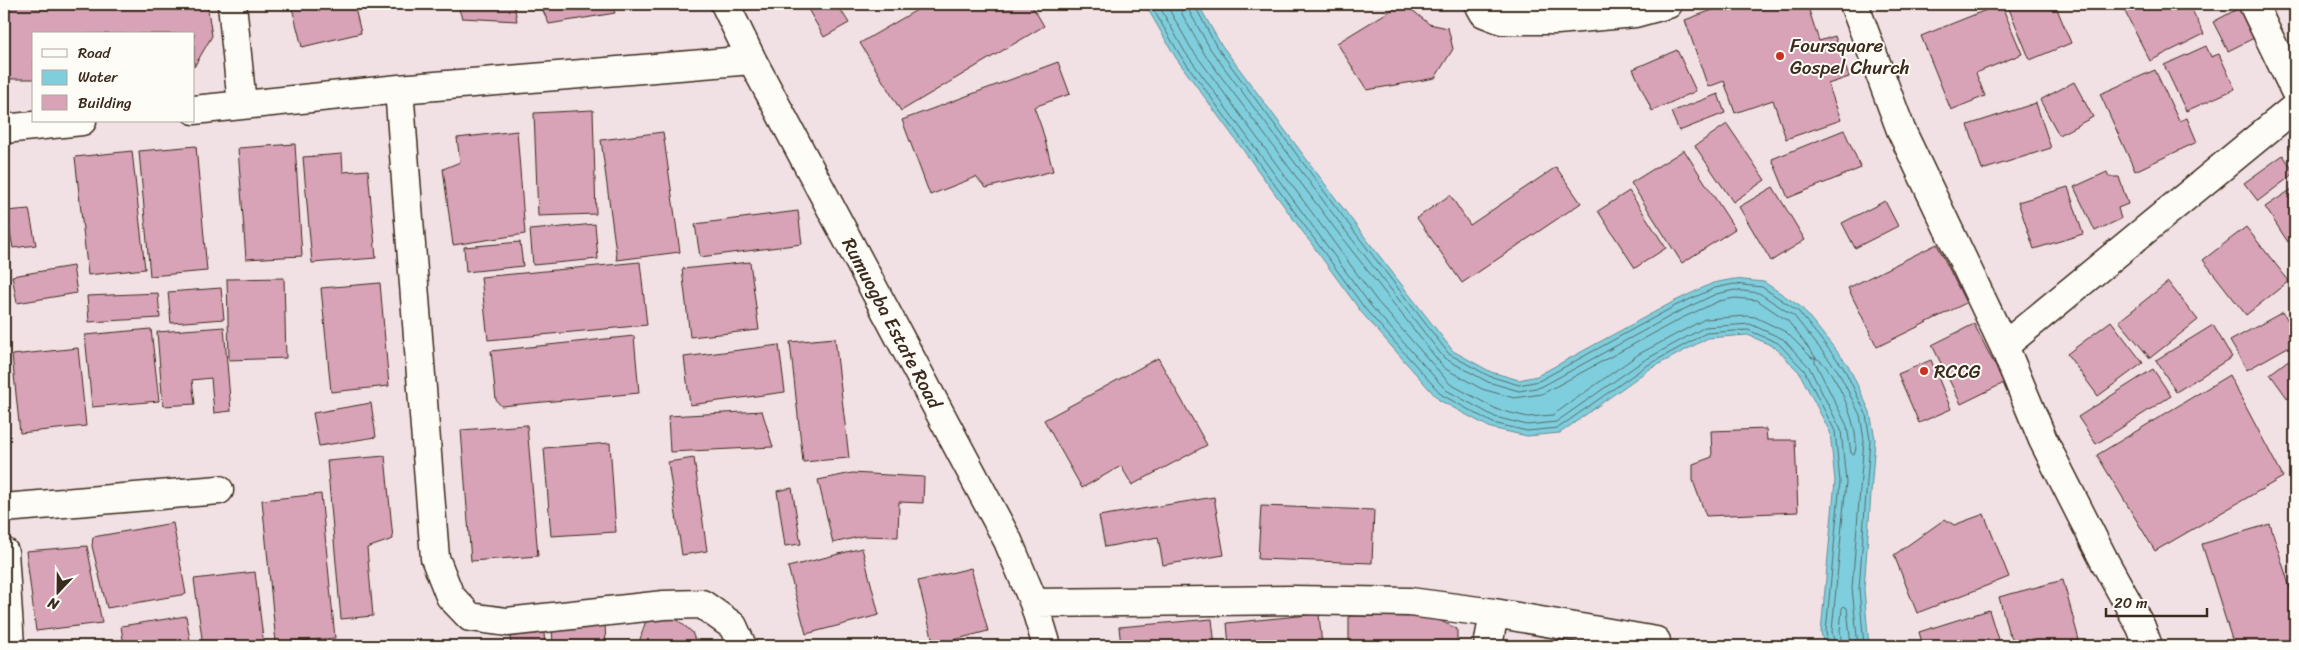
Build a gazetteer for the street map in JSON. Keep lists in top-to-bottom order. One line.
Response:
{"streets":{"street":["Rumuogba Estate Road"]},"places":["Foursquare Gospel Church","RCCG"],"legend":["Road","Water","Building"],"scale_bar":"20 m","north":"bottom"}
